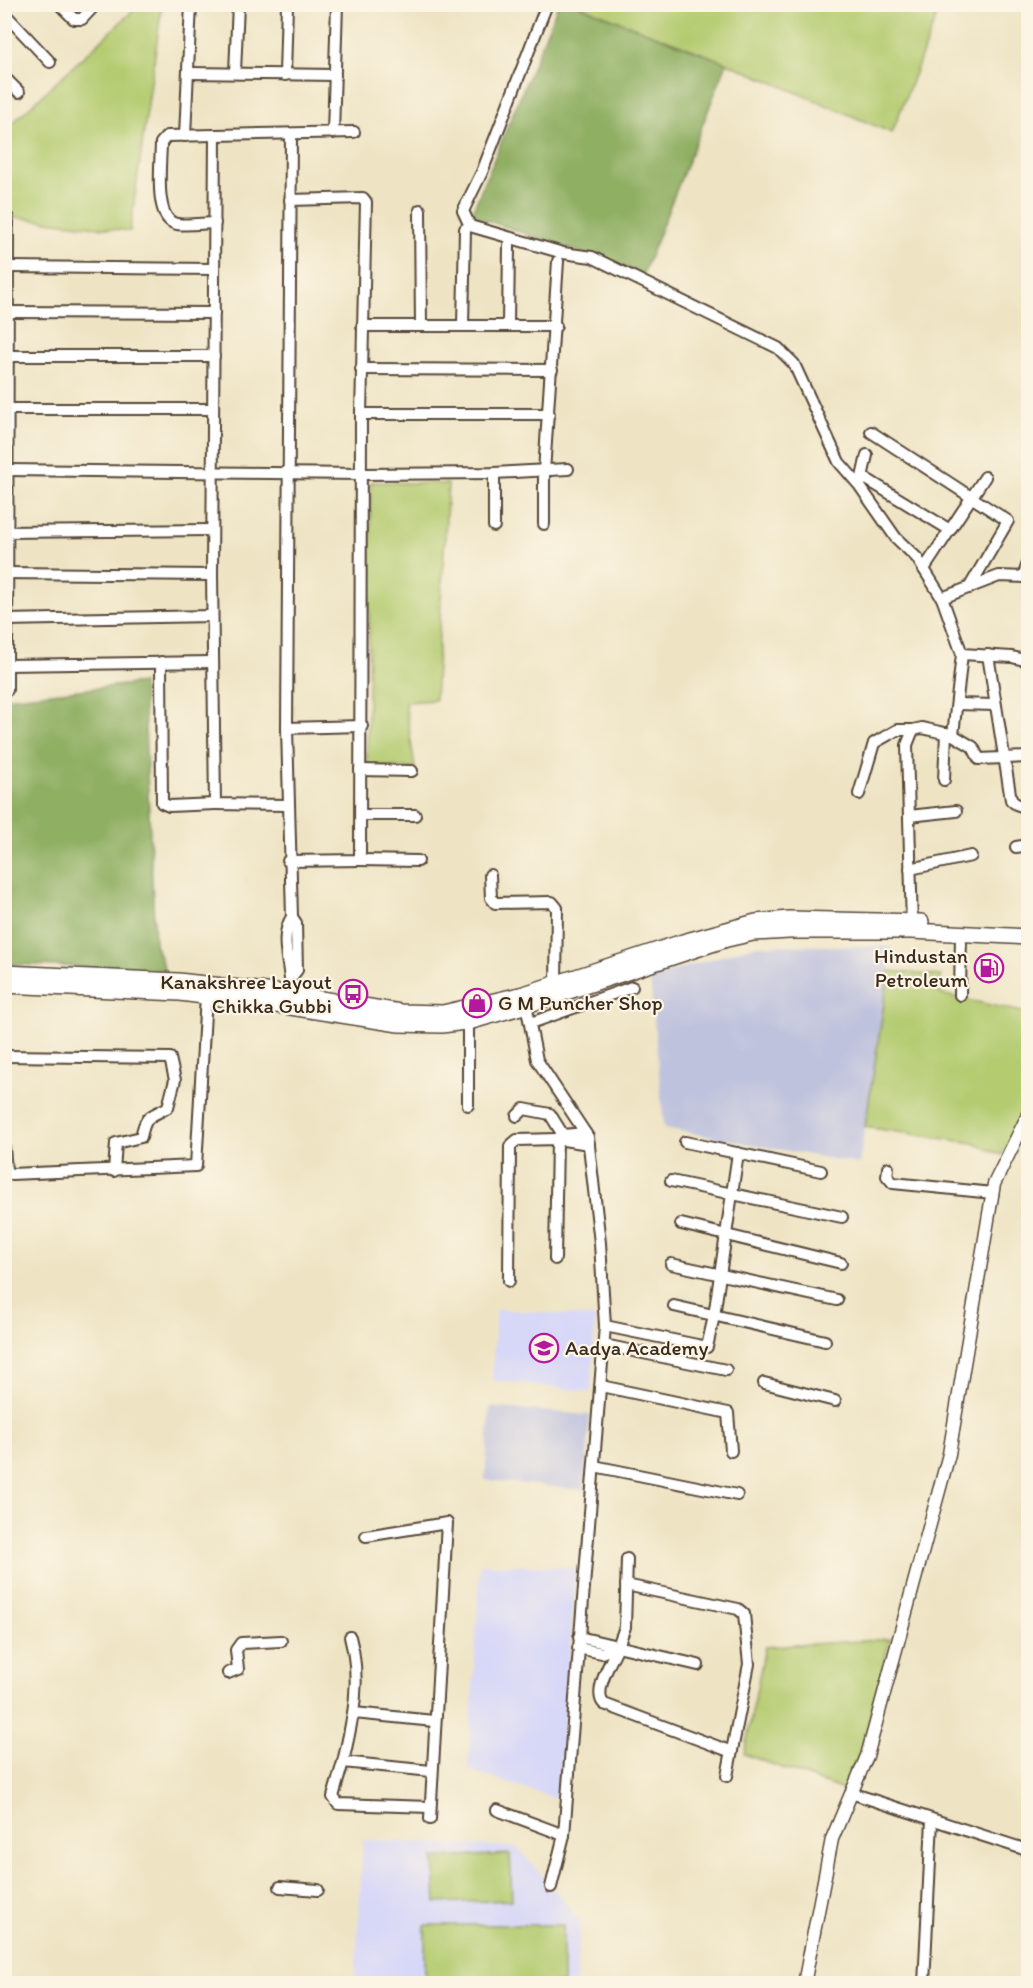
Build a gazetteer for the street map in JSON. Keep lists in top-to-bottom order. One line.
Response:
{"places":{"fuel station":["Hindustan Petroleum"],"bus stop":["Kanakshree Layout Chikka Gubbi"],"shop":["G M Puncher Shop"],"school or university":["Aadya Academy"]}}
